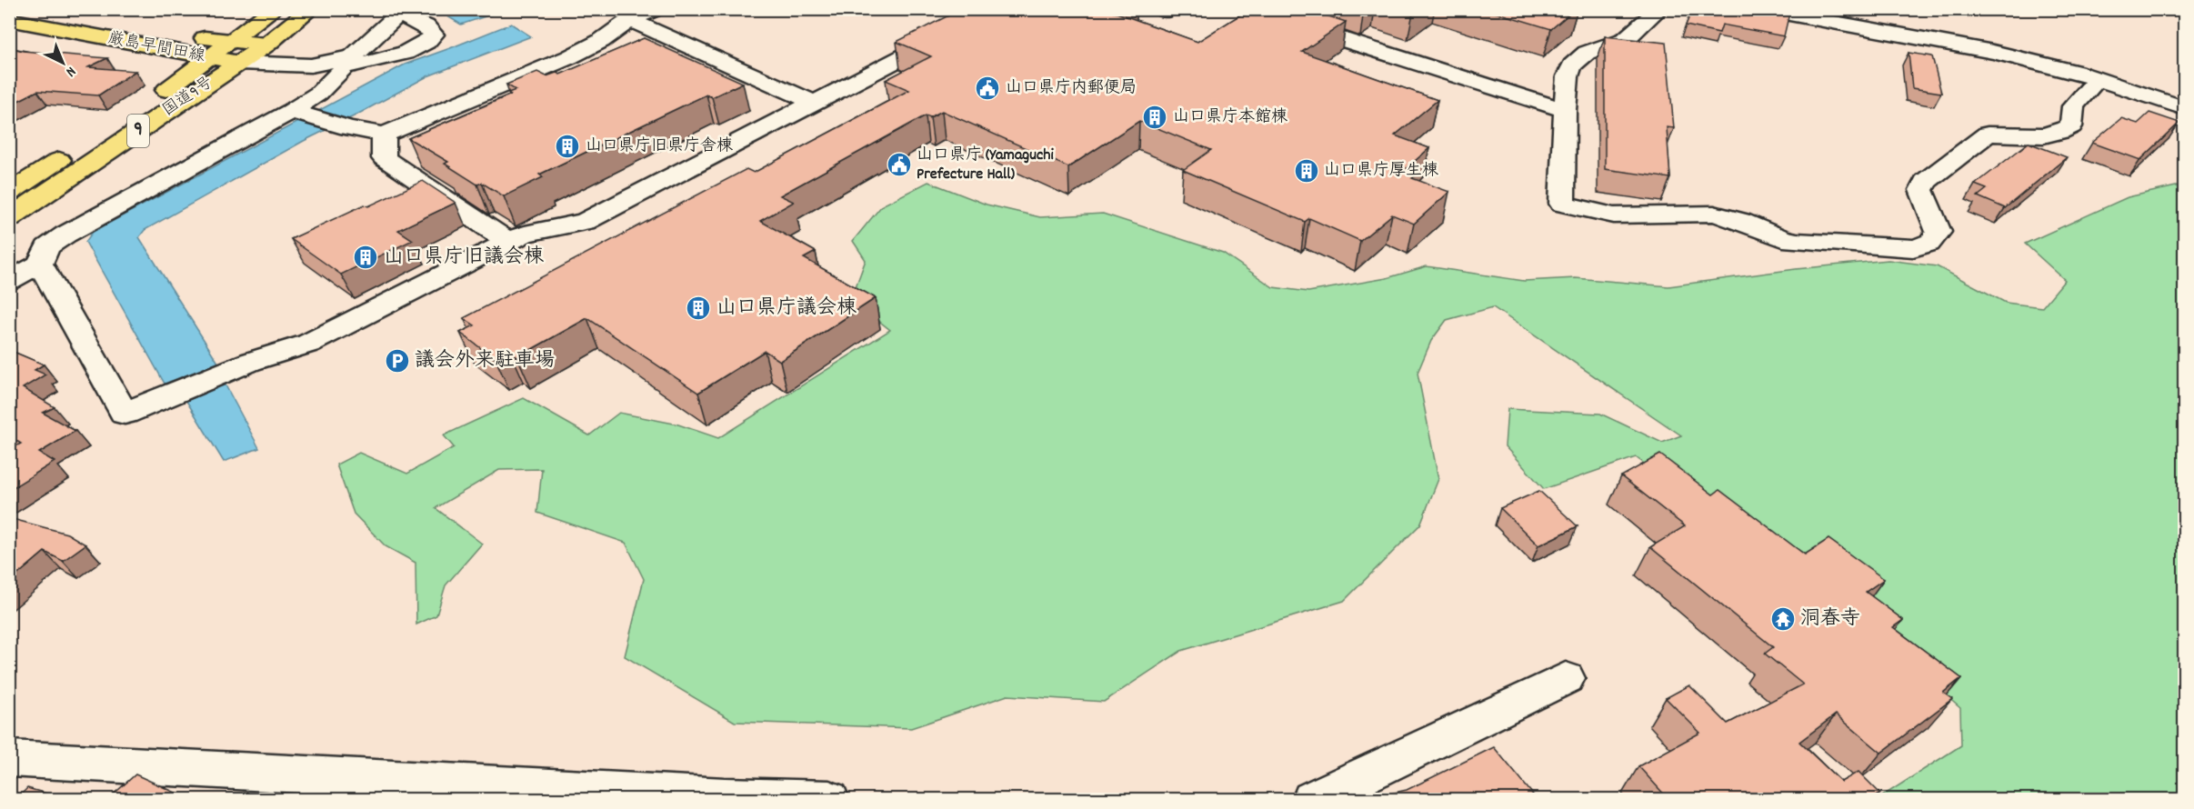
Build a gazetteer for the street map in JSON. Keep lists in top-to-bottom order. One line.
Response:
{"streets":{"main road":["厳島早間田線","国道9号","9"]},"crossings":[["厳島早間田線","国道9号"]],"places":{"public building":["山口県庁内郵便局","山口県庁 (Yamaguchi Prefecture Hall)"],"building":["山口県庁本館棟","山口県庁旧県庁舎棟","山口県庁厚生棟","山口県庁旧議会棟","山口県庁議会棟"],"parking":["議会外来駐車場"],"temple":["洞春寺"]},"north":"bottom right"}
